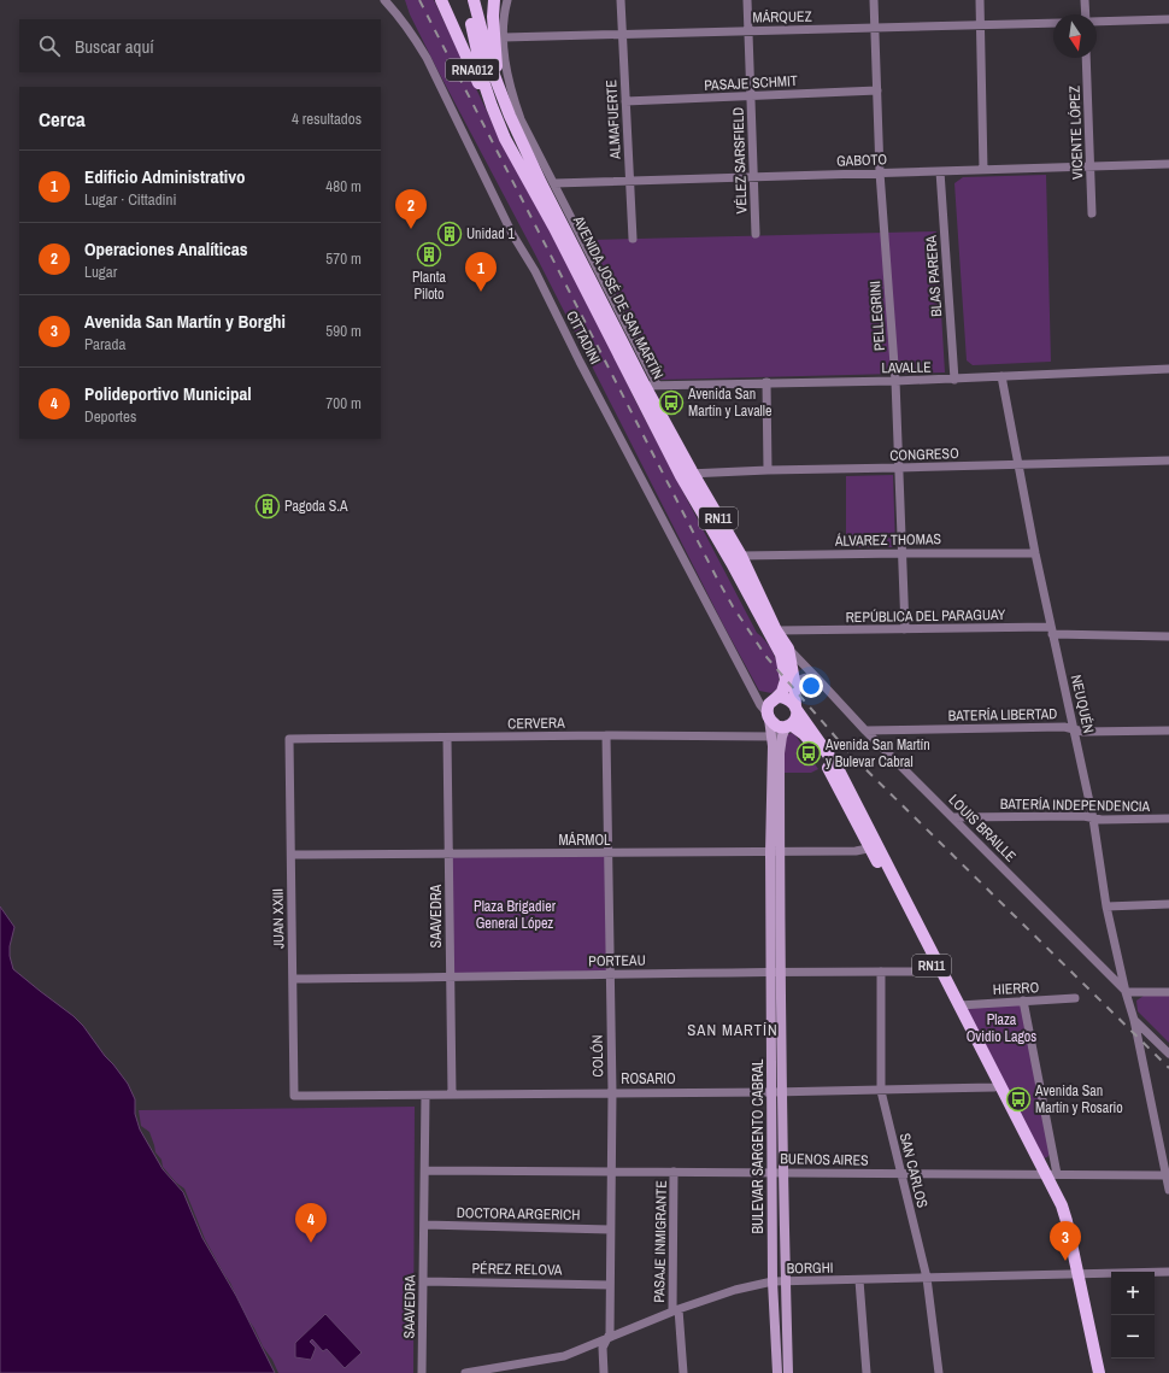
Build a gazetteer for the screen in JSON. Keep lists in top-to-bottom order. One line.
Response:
{"streets":{"main road":["RNA012","AVENIDA JOSÉ DE SAN MARTÍN","RN11","BULEVAR SARGENTO CABRAL"],"street":["MÁRQUEZ","PASAJE SCHMIT","ALMAFUERTE","VICENTE LÓPEZ","VÉLEZ SARSFIELD","GABOTO","BLAS PARERA","PELLEGRINI","CITTADINI","LAVALLE","CONGRESO","ÁLVAREZ THOMAS","REPÚBLICA DEL PARAGUAY","NEUQUÉN","BATERÍA LIBERTAD","CERVERA","BATERÍA INDEPENDENCIA","LOUIS BRAILLE","MÁRMOL","SAAVEDRA","JUAN XXIII","PORTEAU","HIERRO","COLÓN","ROSARIO","BUENOS AIRES","SAN CARLOS","DOCTORA ARGERICH","PASAJE INMIGRANTE","BORGHI","PÉREZ RELOVA"]},"crossings":[["MÁRQUEZ","ALMAFUERTE"],["MÁRQUEZ","VÉLEZ SARSFIELD"],["MÁRQUEZ","PELLEGRINI"],["RNA012","AVENIDA JOSÉ DE SAN MARTÍN"],["PASAJE SCHMIT","ALMAFUERTE"],["PASAJE SCHMIT","VÉLEZ SARSFIELD"],["PASAJE SCHMIT","PELLEGRINI"],["ALMAFUERTE","GABOTO"],["VICENTE LÓPEZ","GABOTO"],["VÉLEZ SARSFIELD","GABOTO"],["GABOTO","BLAS PARERA"],["GABOTO","PELLEGRINI"],["BLAS PARERA","LAVALLE"],["AVENIDA JOSÉ DE SAN MARTÍN","CITTADINI"],["AVENIDA JOSÉ DE SAN MARTÍN","LAVALLE"],["AVENIDA JOSÉ DE SAN MARTÍN","CONGRESO"],["AVENIDA JOSÉ DE SAN MARTÍN","RN11"],["AVENIDA JOSÉ DE SAN MARTÍN","ÁLVAREZ THOMAS"],["AVENIDA JOSÉ DE SAN MARTÍN","REPÚBLICA DEL PARAGUAY"],["AVENIDA JOSÉ DE SAN MARTÍN","CERVERA"],["AVENIDA JOSÉ DE SAN MARTÍN","LOUIS BRAILLE"],["AVENIDA JOSÉ DE SAN MARTÍN","BULEVAR SARGENTO CABRAL"],["PELLEGRINI","LAVALLE"],["PELLEGRINI","CONGRESO"],["PELLEGRINI","ÁLVAREZ THOMAS"],["PELLEGRINI","REPÚBLICA DEL PARAGUAY"],["CITTADINI","RN11"],["CITTADINI","CERVERA"],["CITTADINI","BULEVAR SARGENTO CABRAL"],["LAVALLE","NEUQUÉN"],["CONGRESO","NEUQUÉN"],["RN11","CERVERA"],["RN11","MÁRMOL"],["RN11","PORTEAU"],["RN11","HIERRO"],["RN11","ROSARIO"],["RN11","BULEVAR SARGENTO CABRAL"],["RN11","BUENOS AIRES"],["RN11","BORGHI"],["ÁLVAREZ THOMAS","NEUQUÉN"],["REPÚBLICA DEL PARAGUAY","NEUQUÉN"],["NEUQUÉN","BATERÍA LIBERTAD"],["NEUQUÉN","BATERÍA INDEPENDENCIA"],["NEUQUÉN","LOUIS BRAILLE"],["NEUQUÉN","BUENOS AIRES"],["BATERÍA LIBERTAD","LOUIS BRAILLE"],["CERVERA","SAAVEDRA"],["CERVERA","JUAN XXIII"],["CERVERA","COLÓN"],["CERVERA","BULEVAR SARGENTO CABRAL"],["BATERÍA INDEPENDENCIA","LOUIS BRAILLE"],["MÁRMOL","SAAVEDRA"],["MÁRMOL","JUAN XXIII"],["MÁRMOL","COLÓN"],["MÁRMOL","BULEVAR SARGENTO CABRAL"],["SAAVEDRA","PORTEAU"],["SAAVEDRA","ROSARIO"],["SAAVEDRA","BUENOS AIRES"],["SAAVEDRA","DOCTORA ARGERICH"],["SAAVEDRA","PÉREZ RELOVA"],["JUAN XXIII","PORTEAU"],["JUAN XXIII","ROSARIO"],["PORTEAU","COLÓN"],["PORTEAU","BULEVAR SARGENTO CABRAL"],["PORTEAU","SAN CARLOS"],["COLÓN","ROSARIO"],["COLÓN","BUENOS AIRES"],["COLÓN","DOCTORA ARGERICH"],["COLÓN","BORGHI"],["COLÓN","PÉREZ RELOVA"],["ROSARIO","BULEVAR SARGENTO CABRAL"],["ROSARIO","SAN CARLOS"],["BULEVAR SARGENTO CABRAL","BUENOS AIRES"],["BULEVAR SARGENTO CABRAL","BORGHI"],["BUENOS AIRES","SAN CARLOS"],["BUENOS AIRES","PASAJE INMIGRANTE"],["SAN CARLOS","BORGHI"],["PASAJE INMIGRANTE","BORGHI"]],"districts":["SAN MARTÍN"],"parks":["Plaza Brigadier General López","Plaza Ovidio Lagos"],"places":{"building":["Unidad 1","Planta Piloto","Pagoda S.A"],"bus stop":["Avenida San Martín y Lavalle","Avenida San Martín y Bulevar Cabral","Avenida San Martín y Rosario"]},"north":"bottom","page":{"search":"Buscar aquí","heading":["Cerca","4 resultados"],"list":[{"mark":"1","name":"Edificio Administrativo","note":"Lugar · Cittadini","value":"480 m"},{"mark":"2","name":"Operaciones Analíticas","note":"Lugar","value":"570 m"},{"mark":"3","name":"Avenida San Martín y Borghi","note":"Parada","value":"590 m"},{"mark":"4","name":"Polideportivo Municipal","note":"Deportes","value":"700 m"}],"pins":["2","1","4","3"],"map_buttons":["+","−"]}}
